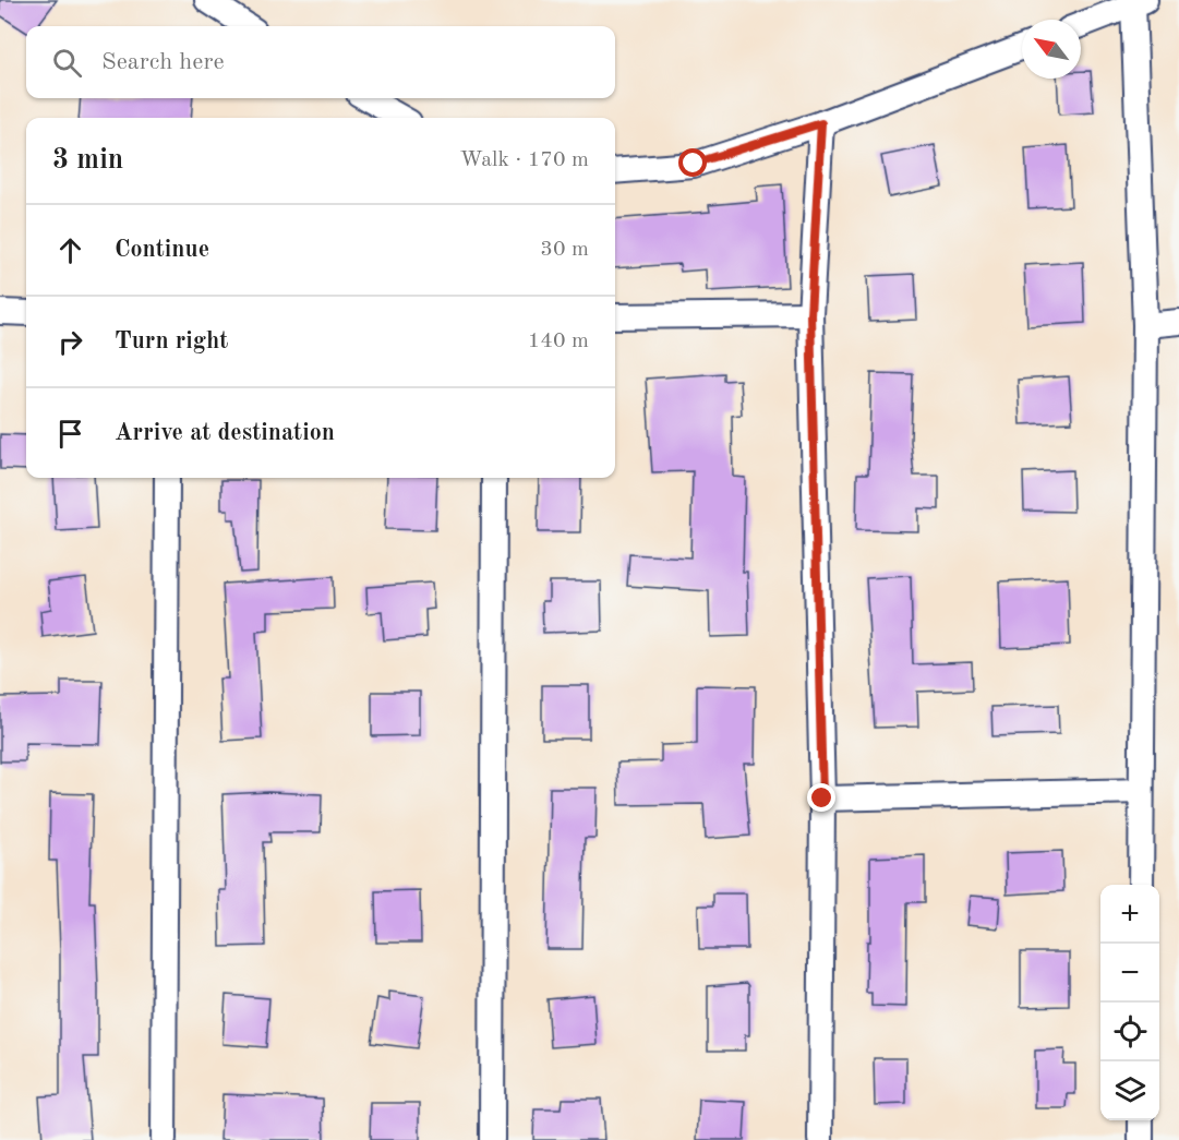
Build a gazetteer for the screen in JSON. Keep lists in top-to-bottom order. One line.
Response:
{"north":"top left","page":{"search":"Search here","heading":["3 min","Walk · 170 m"],"list":[["Continue","30 m"],["Turn right","140 m"],"Arrive at destination"],"map_buttons":["+","−"]}}
